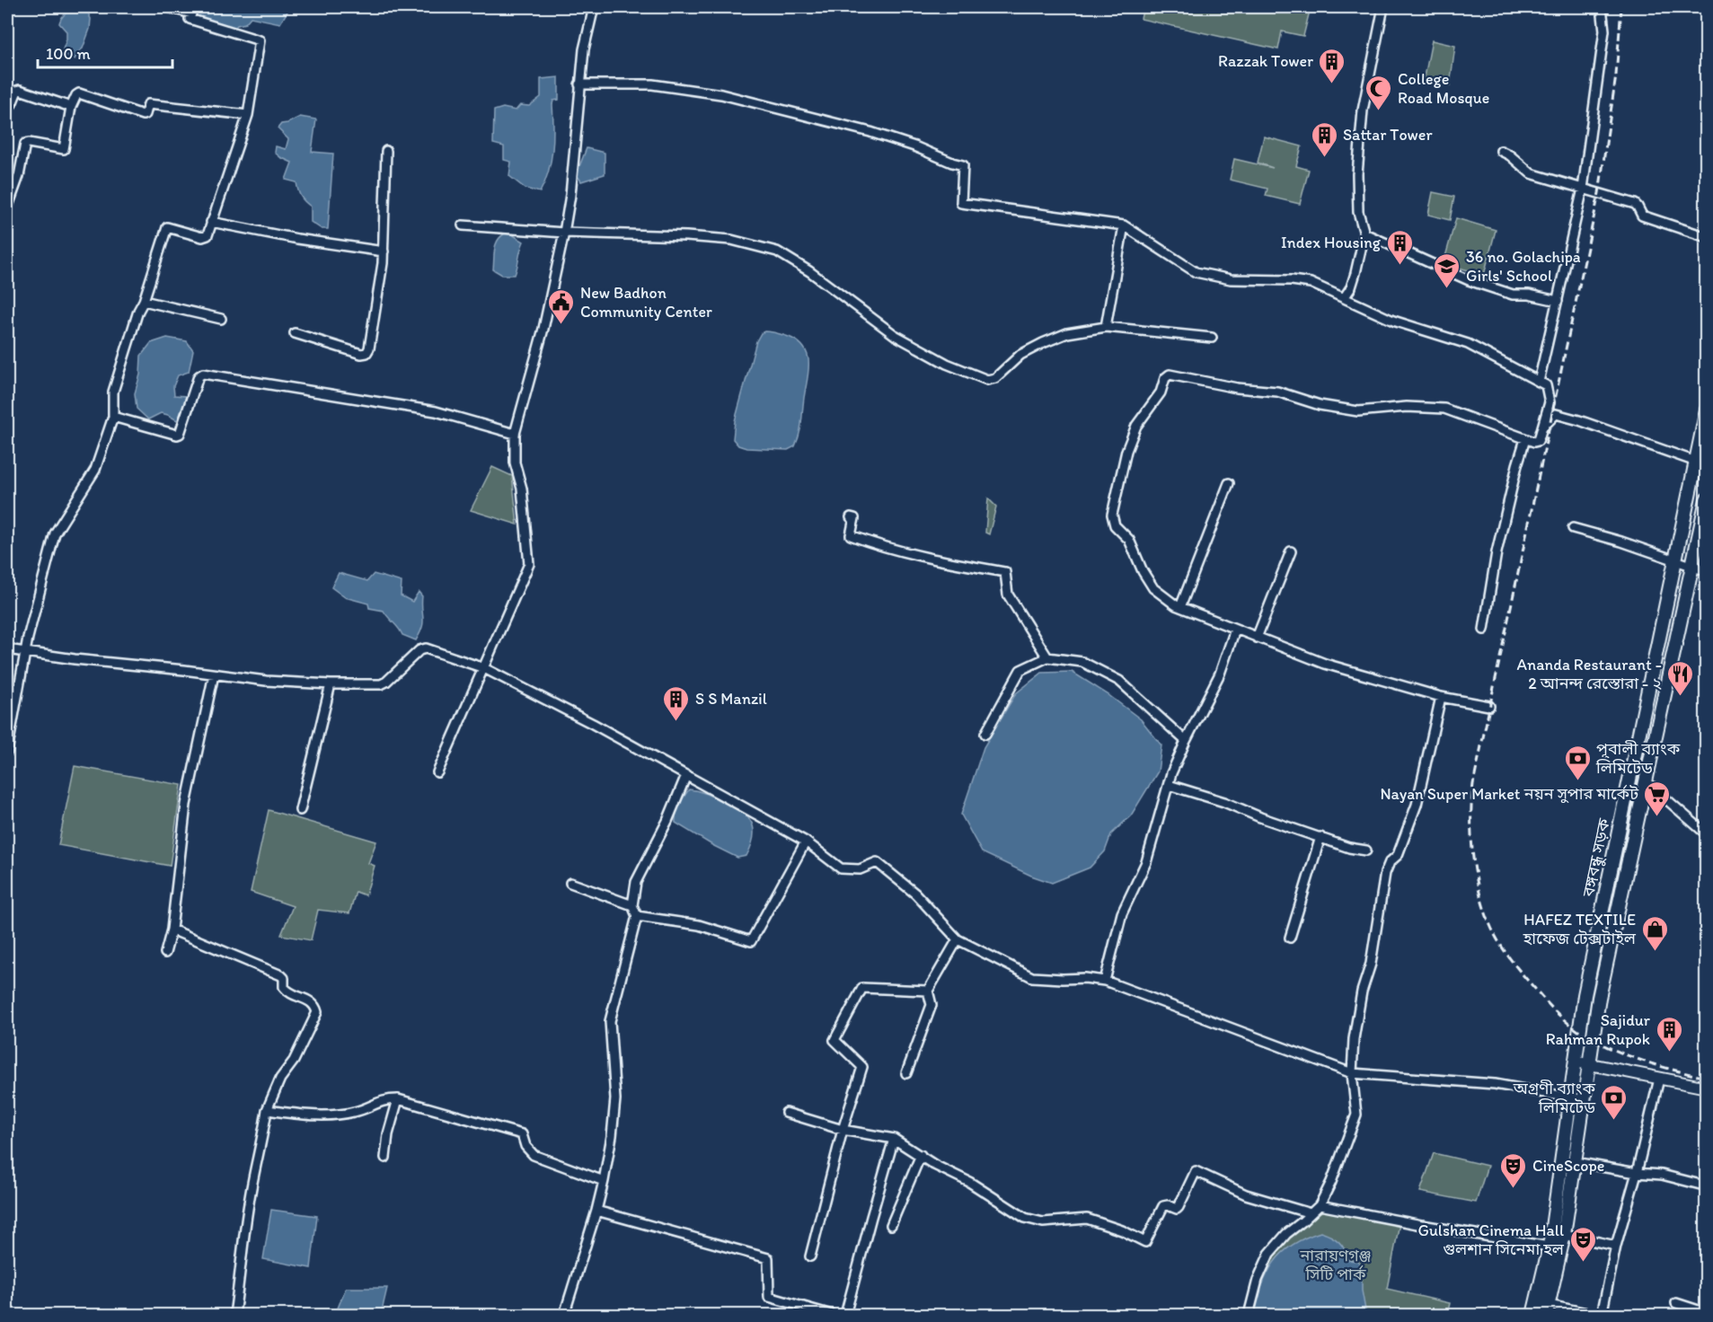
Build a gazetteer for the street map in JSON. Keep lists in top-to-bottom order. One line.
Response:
{"streets":{"main road":["বঙ্গবন্ধু সড়ক"]},"parks":["নারায়ণগঞ্জ সিটি পার্ক"],"places":{"building":["Razzak Tower","Sattar Tower","Index Housing","S S Manzil","Sajidur Rahman Rupok"],"mosque":["College Road Mosque"],"school or university":["36 no. Golachipa Girls' School"],"public building":["New Badhon Community Center"],"restaurant":["Ananda Restaurant - 2 আনন্দ রেস্তোরা - ২"],"bank":["পূবালী ব্যাংক লিমিটেড","অগ্রণী ব্যাংক লিমিটেড"],"supermarket":["Nayan Super Market নয়ন সুপার মার্কেট"],"shop":["HAFEZ TEXTILE হাফেজ টেক্সটাইল"],"theatre":["CineScope","Gulshan Cinema Hall গুলশান সিনেমা হল"]},"scale_bar":"100 m"}
